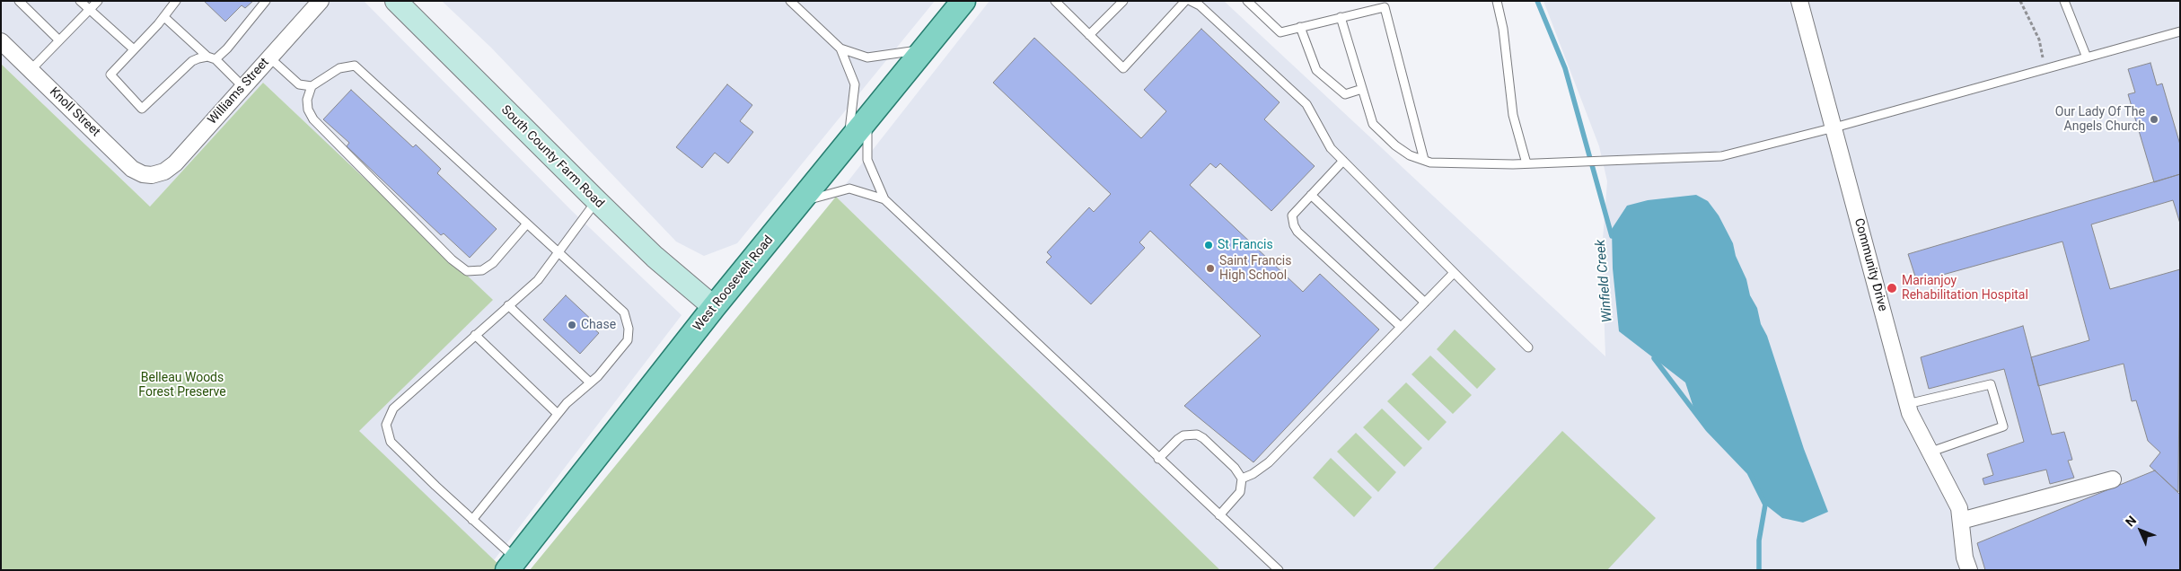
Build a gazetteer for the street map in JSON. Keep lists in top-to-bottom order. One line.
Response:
{"streets":{"main road":["South County Farm Road","West Roosevelt Road"],"street":["Williams Street","Knoll Street","Community Drive"]},"crossings":[["Williams Street","Knoll Street"],["South County Farm Road","West Roosevelt Road"]],"water":["Winfield Creek"],"parks":["Belleau Woods Forest Preserve"],"places":["Our Lady Of The Angels Church","St Francis","Saint Francis High School","Marianjoy Rehabilitation Hospital","Chase"],"north":"top left"}
